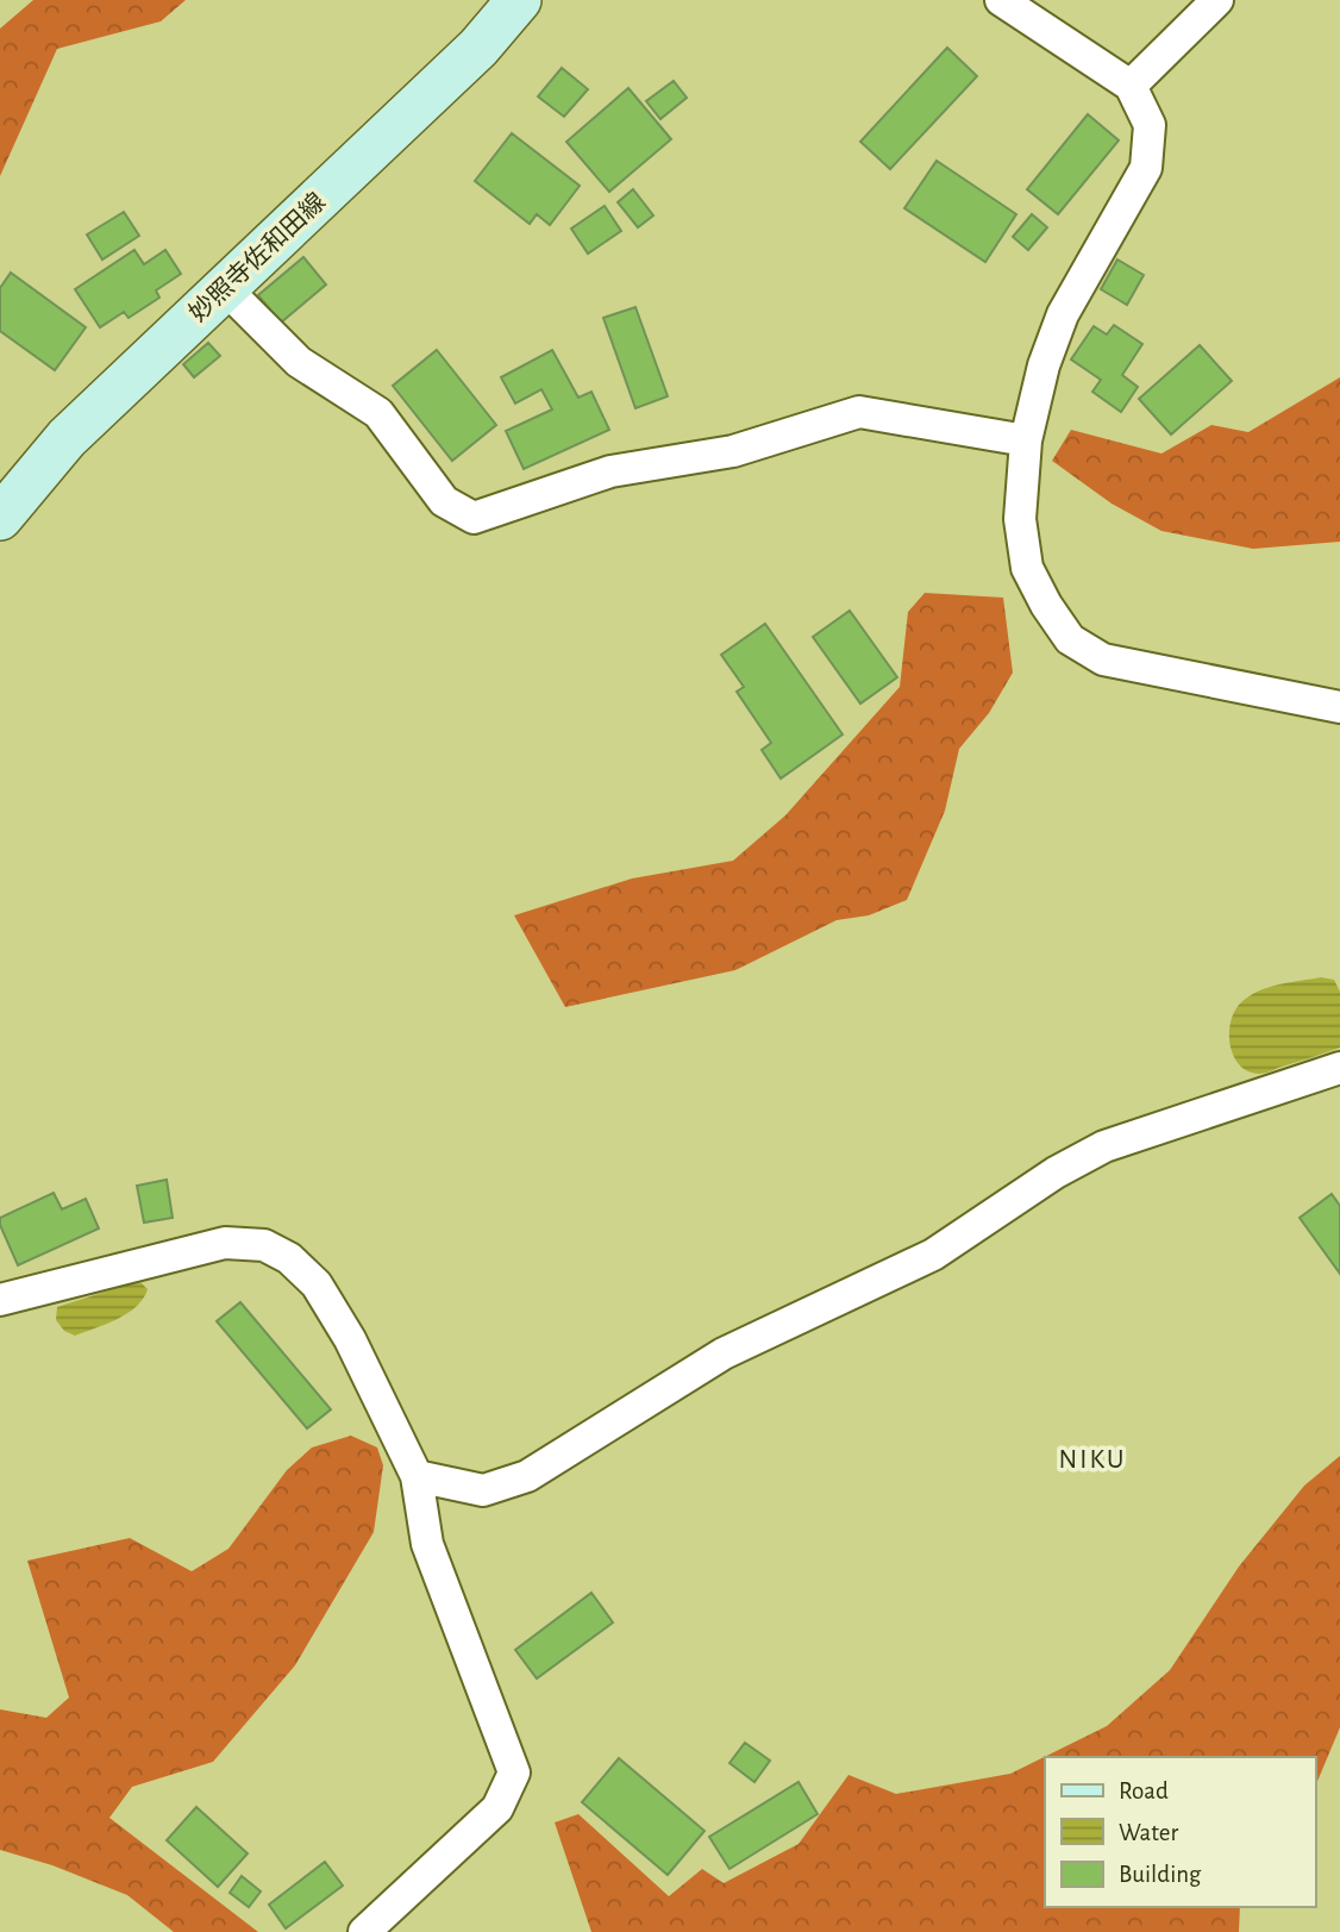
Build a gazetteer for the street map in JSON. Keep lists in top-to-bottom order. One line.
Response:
{"streets":{"main road":["妙照寺佐和田線"]},"districts":["NIKU"],"legend":["Road","Water","Building"]}
